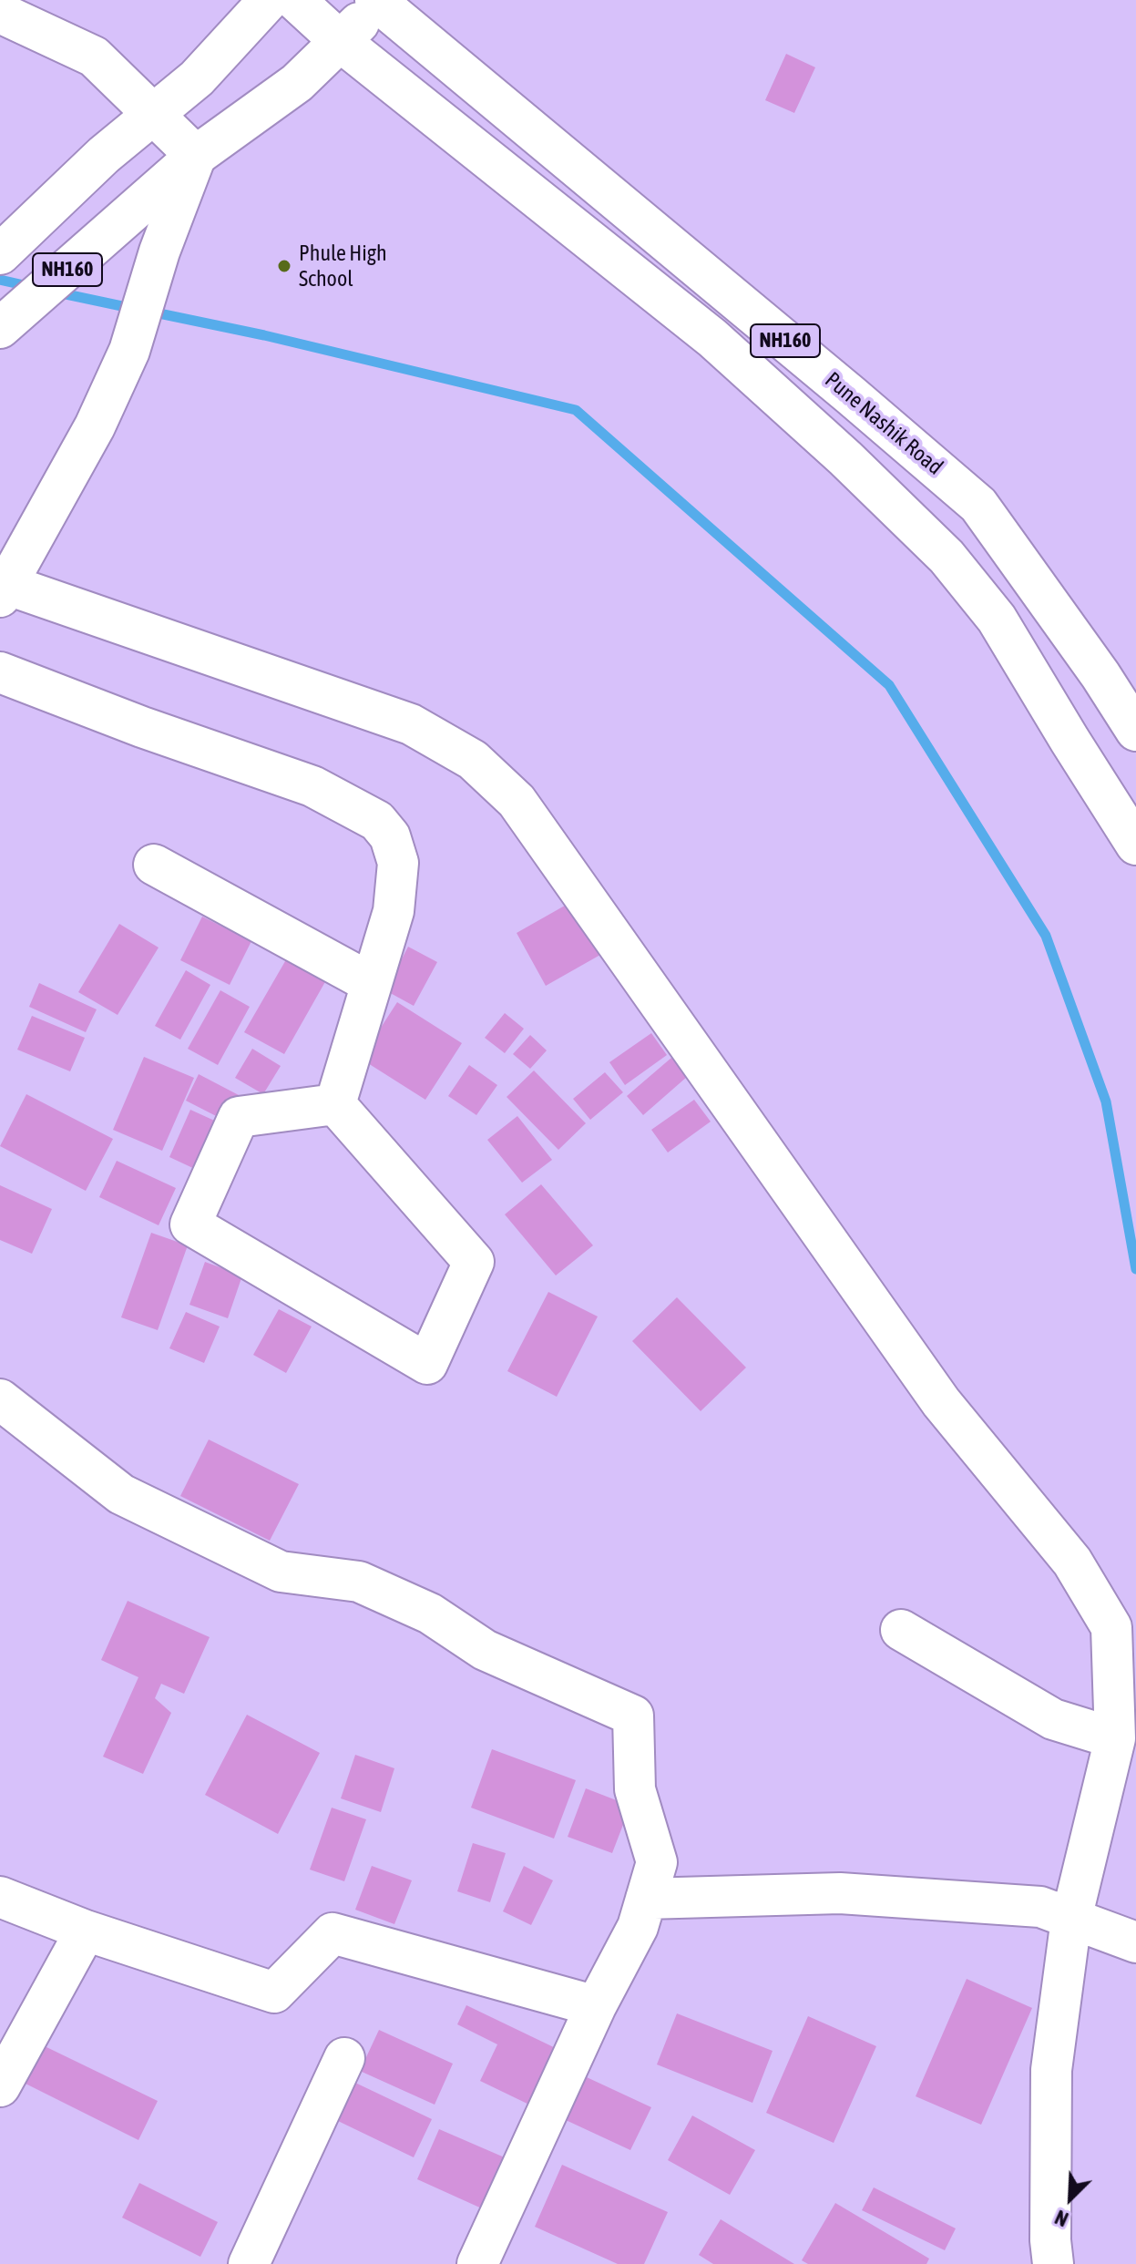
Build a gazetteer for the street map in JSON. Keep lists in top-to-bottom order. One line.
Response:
{"streets":{"street":["NH160","Pune Nashik Road"]},"crossings":[["NH160","Pune Nashik Road"]],"places":["Phule High School"],"north":"bottom left"}
